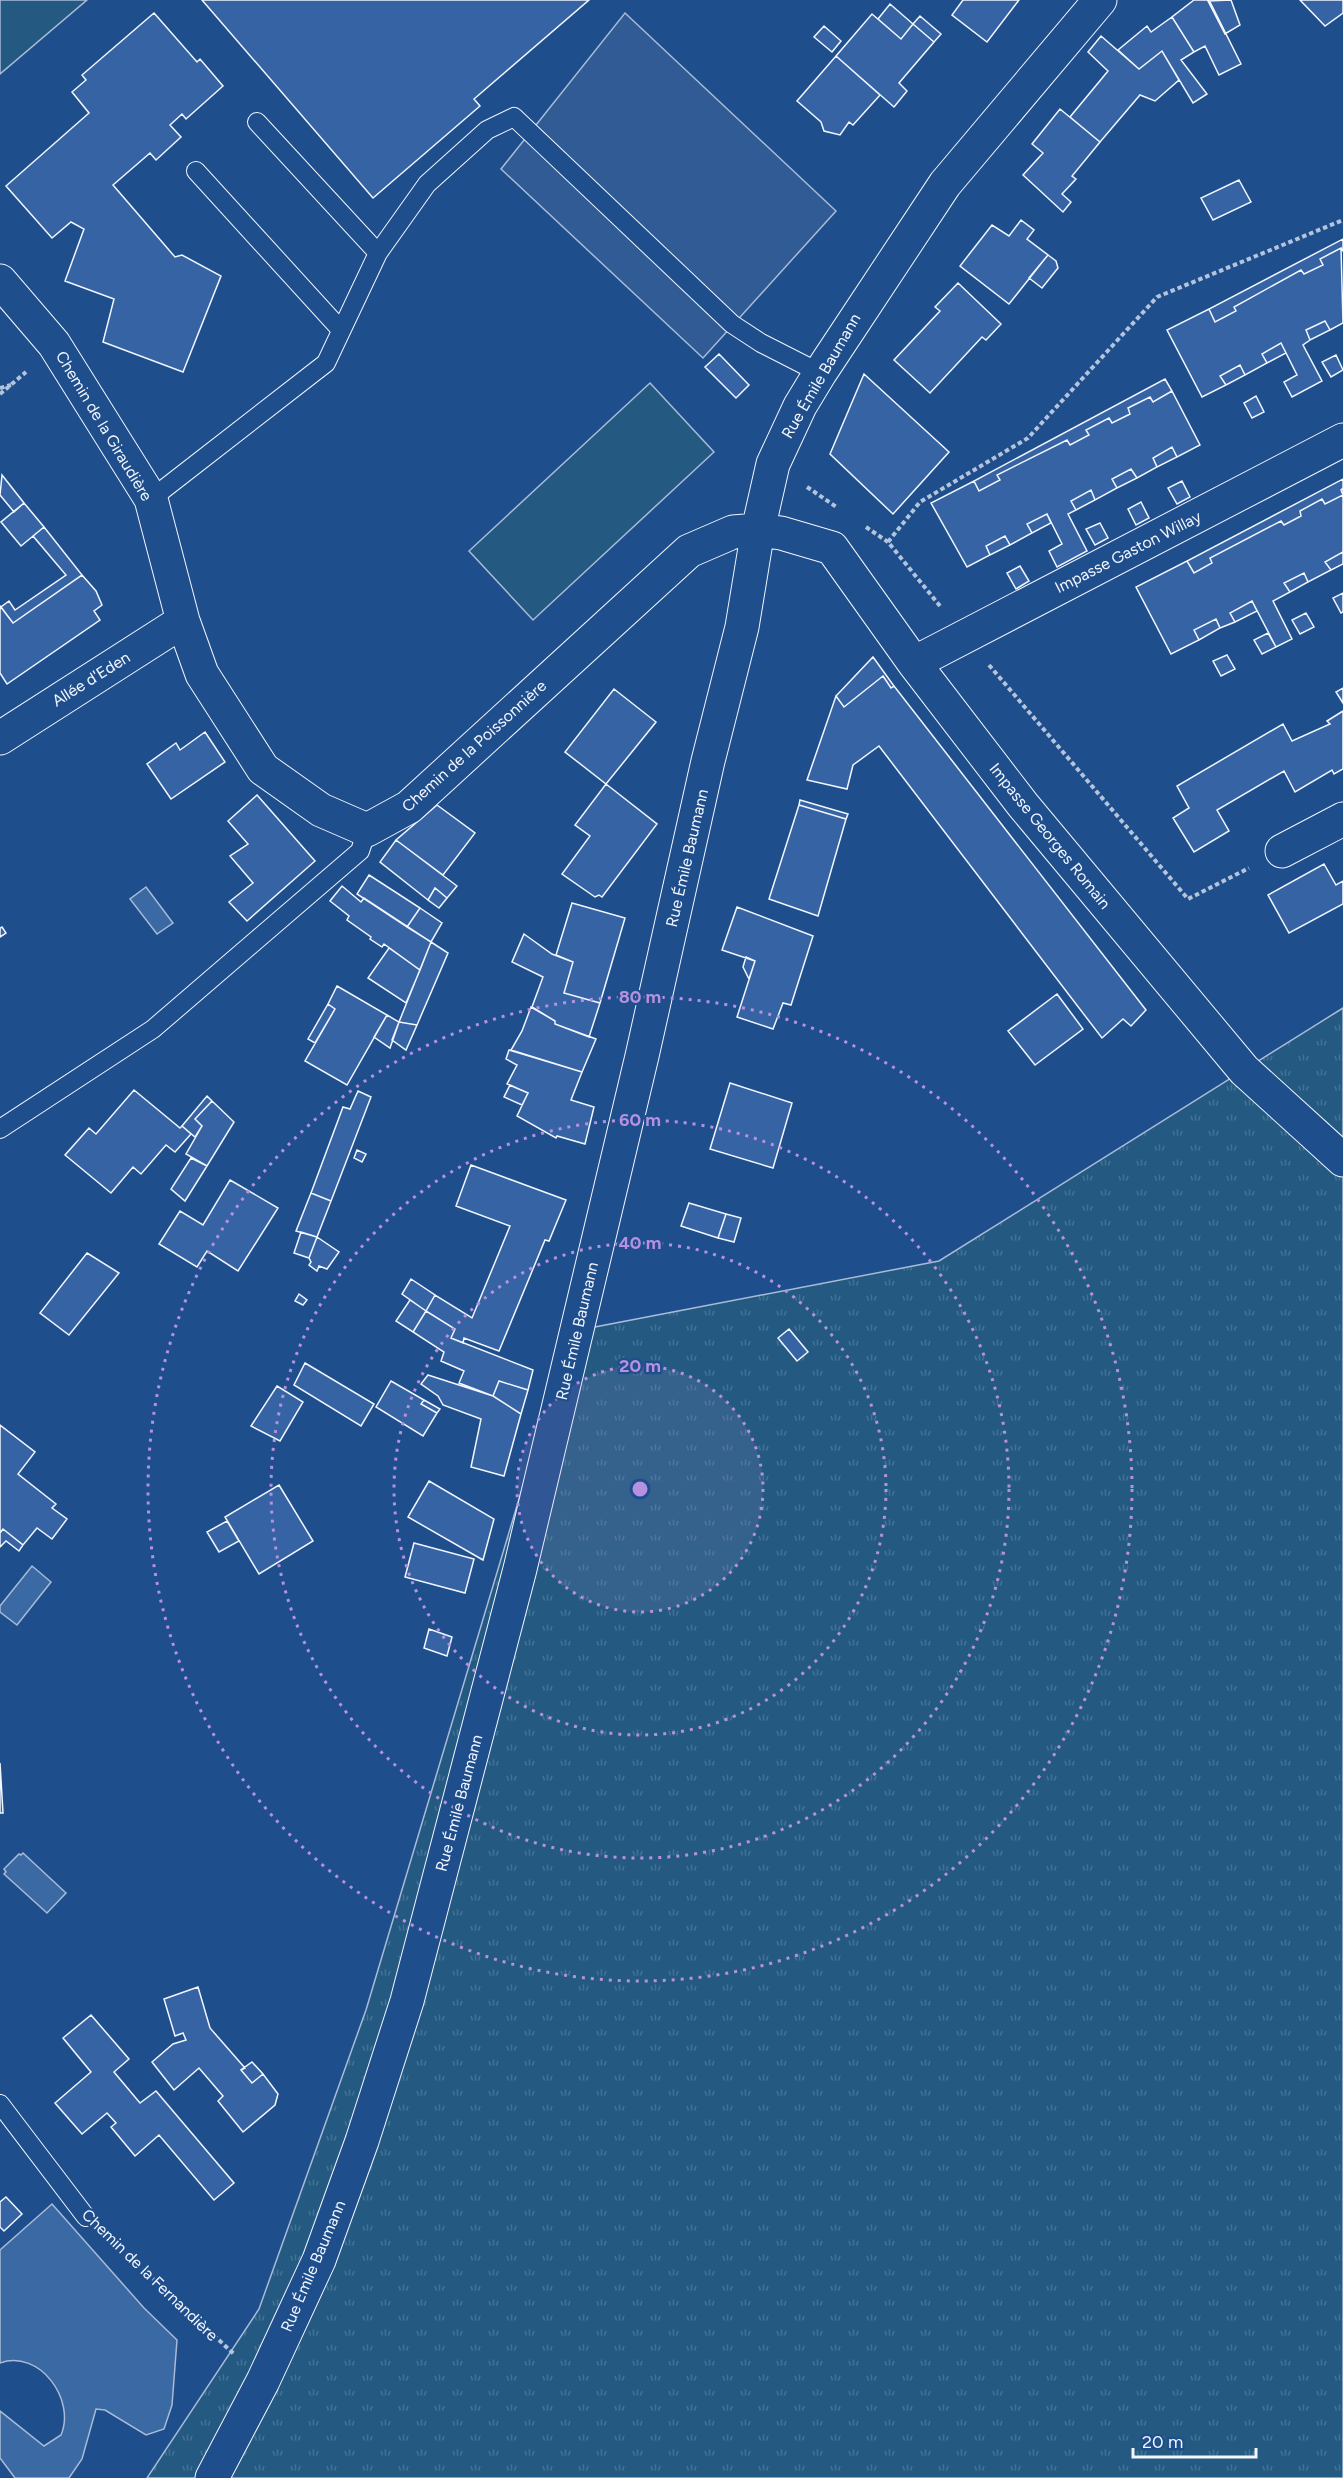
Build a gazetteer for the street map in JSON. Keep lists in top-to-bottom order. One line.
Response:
{"streets":{"street":["Rue Émile Baumann","Chemin de la Giraudière","Impasse Gaston Willay","Allée d'Eden","Chemin de la Poissonnière","Impasse Georges Romain"],"lane":["Chemin de la Fernandière"]},"crossings":[["Rue Émile Baumann","Chemin de la Poissonnière"],["Rue Émile Baumann","Impasse Georges Romain"],["Rue Émile Baumann","Chemin de la Fernandière"],["Chemin de la Giraudière","Allée d'Eden"],["Chemin de la Giraudière","Chemin de la Poissonnière"],["Impasse Gaston Willay","Impasse Georges Romain"],["Chemin de la Poissonnière","Impasse Georges Romain"]],"scale_bar":"20 m","rings":["80 m","60 m","40 m","20 m"]}
